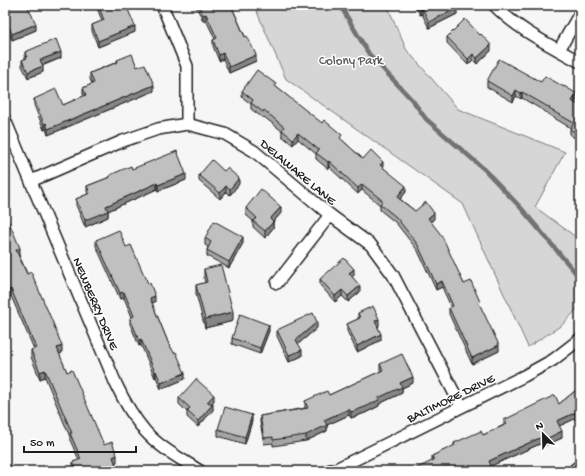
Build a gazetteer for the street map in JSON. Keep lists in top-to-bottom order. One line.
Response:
{"streets":{"street":["DELAWARE LANE","NEWBERRY DRIVE","BALTIMORE DRIVE"]},"crossings":[["DELAWARE LANE","NEWBERRY DRIVE"],["DELAWARE LANE","BALTIMORE DRIVE"]],"parks":["Colony Park"],"scale_bar":"50 m","north":"top left"}
